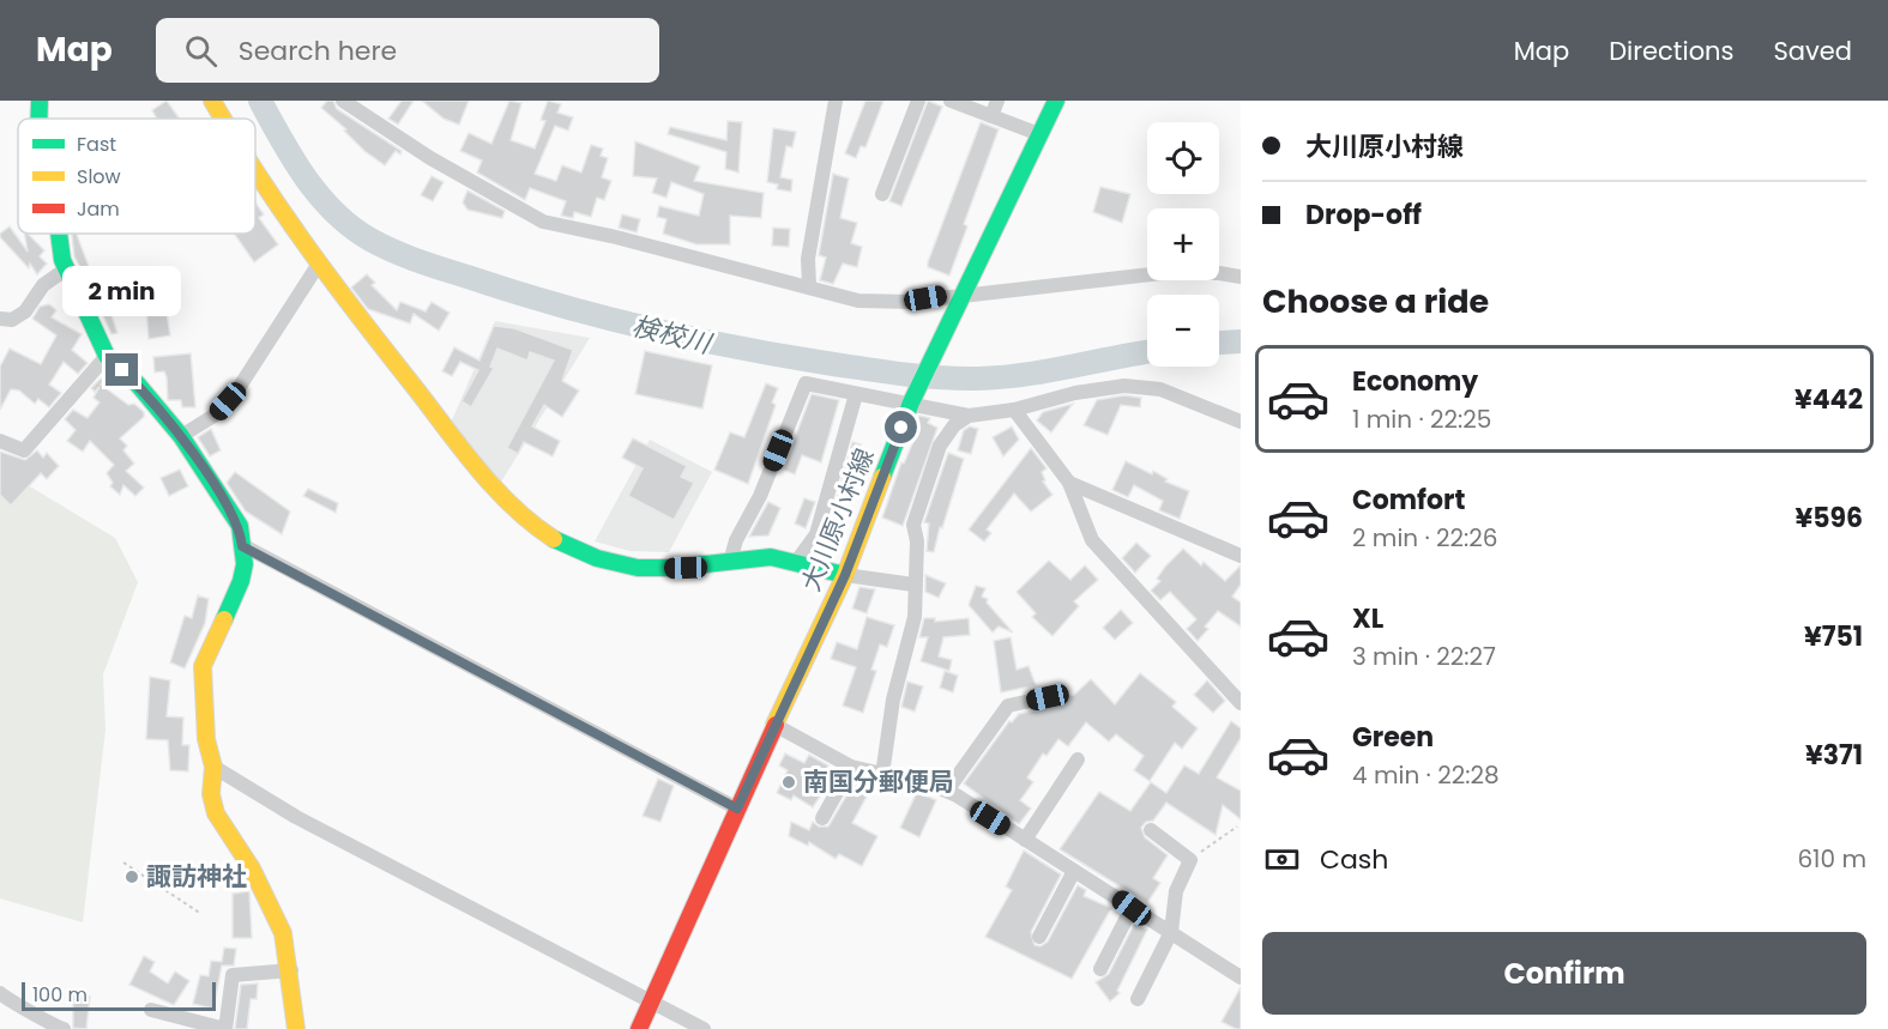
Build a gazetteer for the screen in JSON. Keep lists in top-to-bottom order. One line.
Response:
{"streets":{"street":["大川原小村線"]},"water":["検校川"],"places":["南国分郵便局","諏訪神社"],"legend":["Fast","Slow","Jam"],"scale_bar":"100 m","page":{"header":"Map","search":"Search here","nav":["Map","Directions","Saved"],"banner":["大川原小村線","Drop-off"],"map_buttons":["+","−"],"heading":"Choose a ride","bubble":"2 min","list":[{"name":"Economy","note":"1 min · 22:25","value":"¥442"},{"name":"Comfort","note":"2 min · 22:26","value":"¥596"},{"name":"XL","note":"3 min · 22:27","value":"¥751"},{"name":"Green","note":"4 min · 22:28","value":"¥371"}],"pay":["Cash","610 m"],"buttons":"Confirm","scale":"100 m"}}
